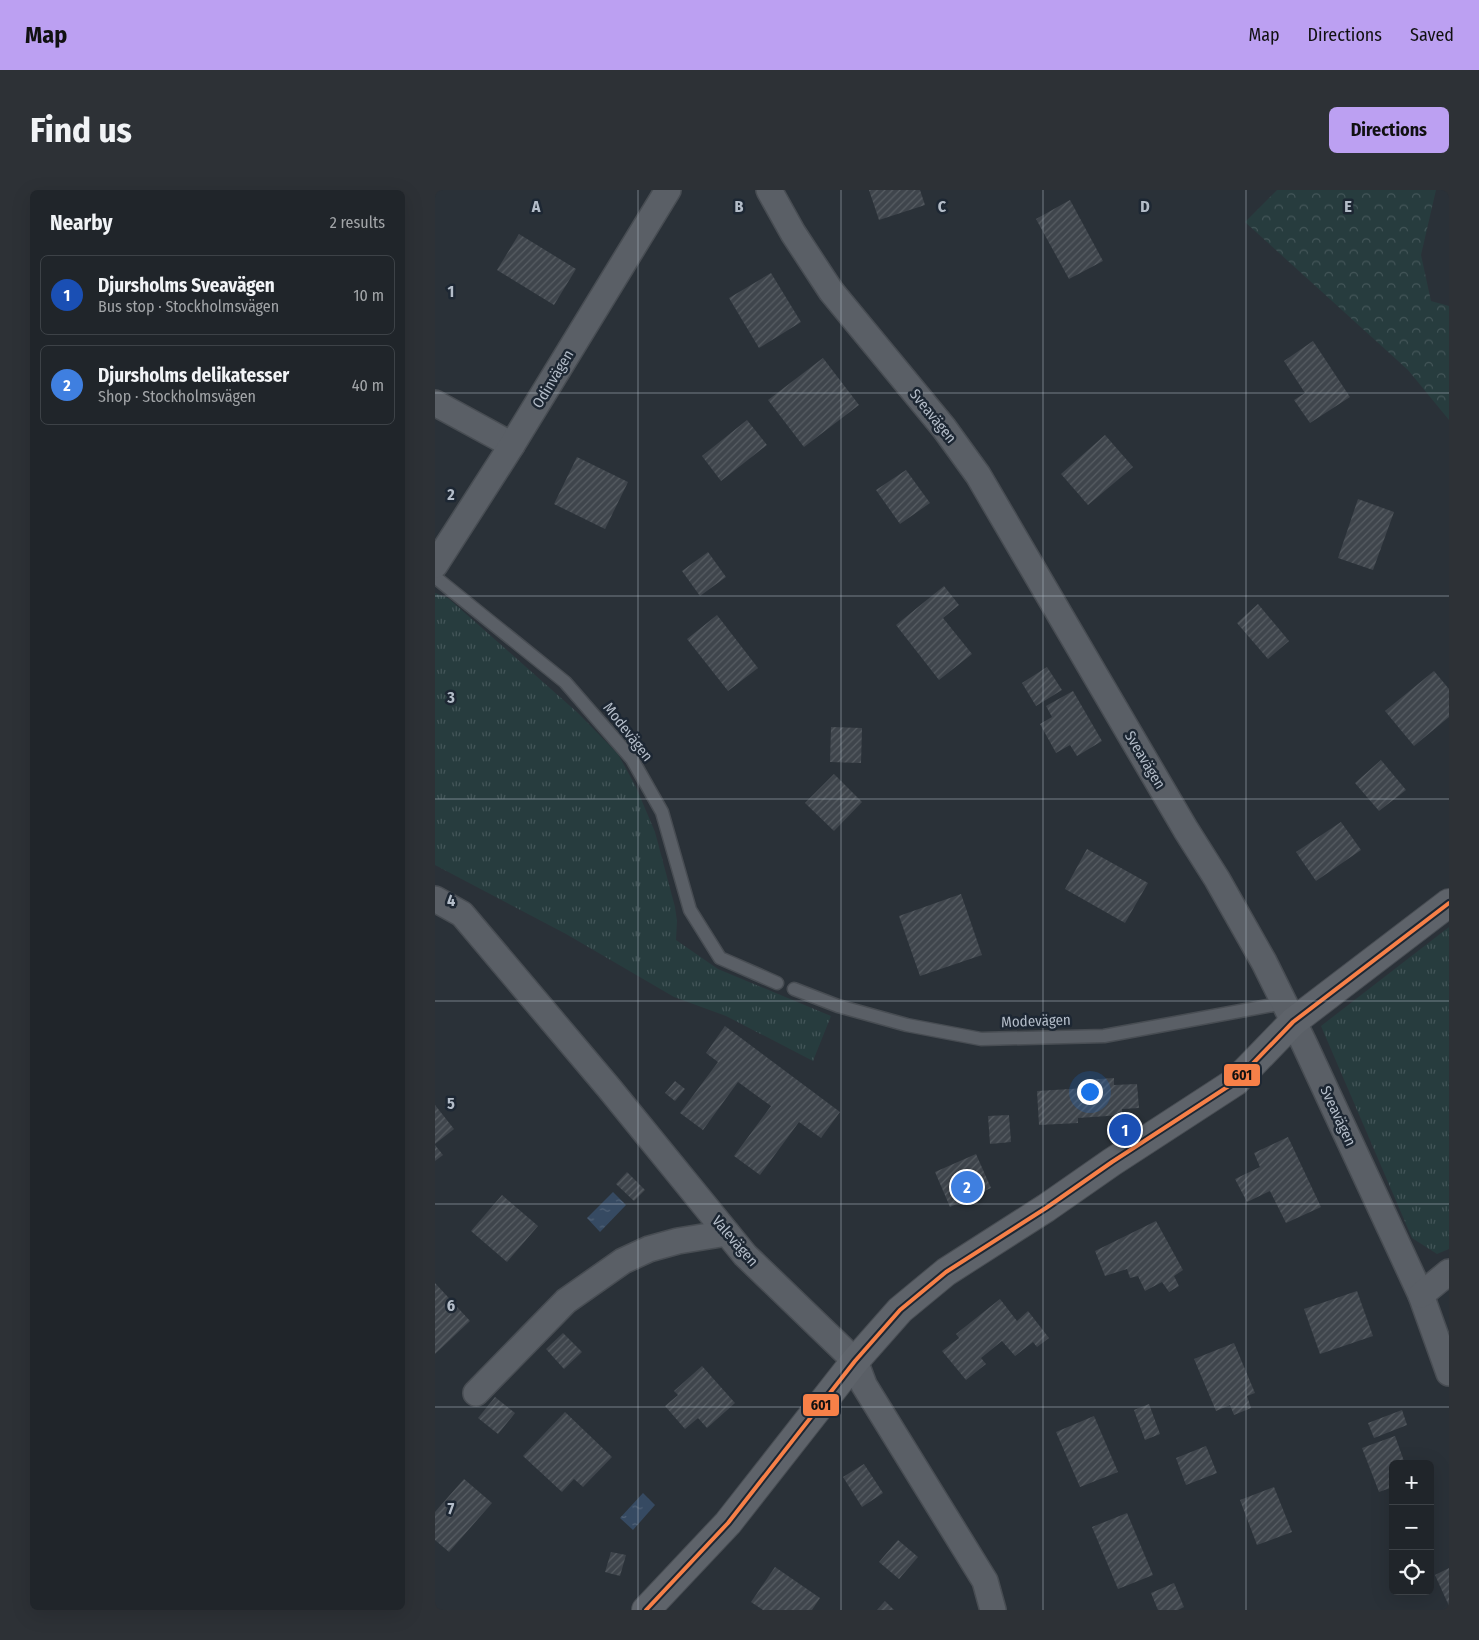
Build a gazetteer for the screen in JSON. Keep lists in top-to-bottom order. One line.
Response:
{"streets":{"street":["Odinvägen","Sveavägen","Valevägen"],"lane":["Modevägen"]},"crossings":[["Sveavägen","Modevägen"]],"lines":["transit line 601"],"page":{"header":"Map","nav":["Map","Directions","Saved"],"buttons":"Directions","title":"Find us","heading":["Nearby","2 results"],"list":[{"mark":"1","name":"Djursholms Sveavägen","note":"Bus stop · Stockholmsvägen","value":"10 m"},{"mark":"2","name":"Djursholms delikatesser","note":"Shop · Stockholmsvägen","value":"40 m"}],"pins":["1","2"],"map_buttons":["+","−"]},"grid":{"columns":["A","B","C","D","E"],"rows":["1","2","3","4","5","6","7"]}}
